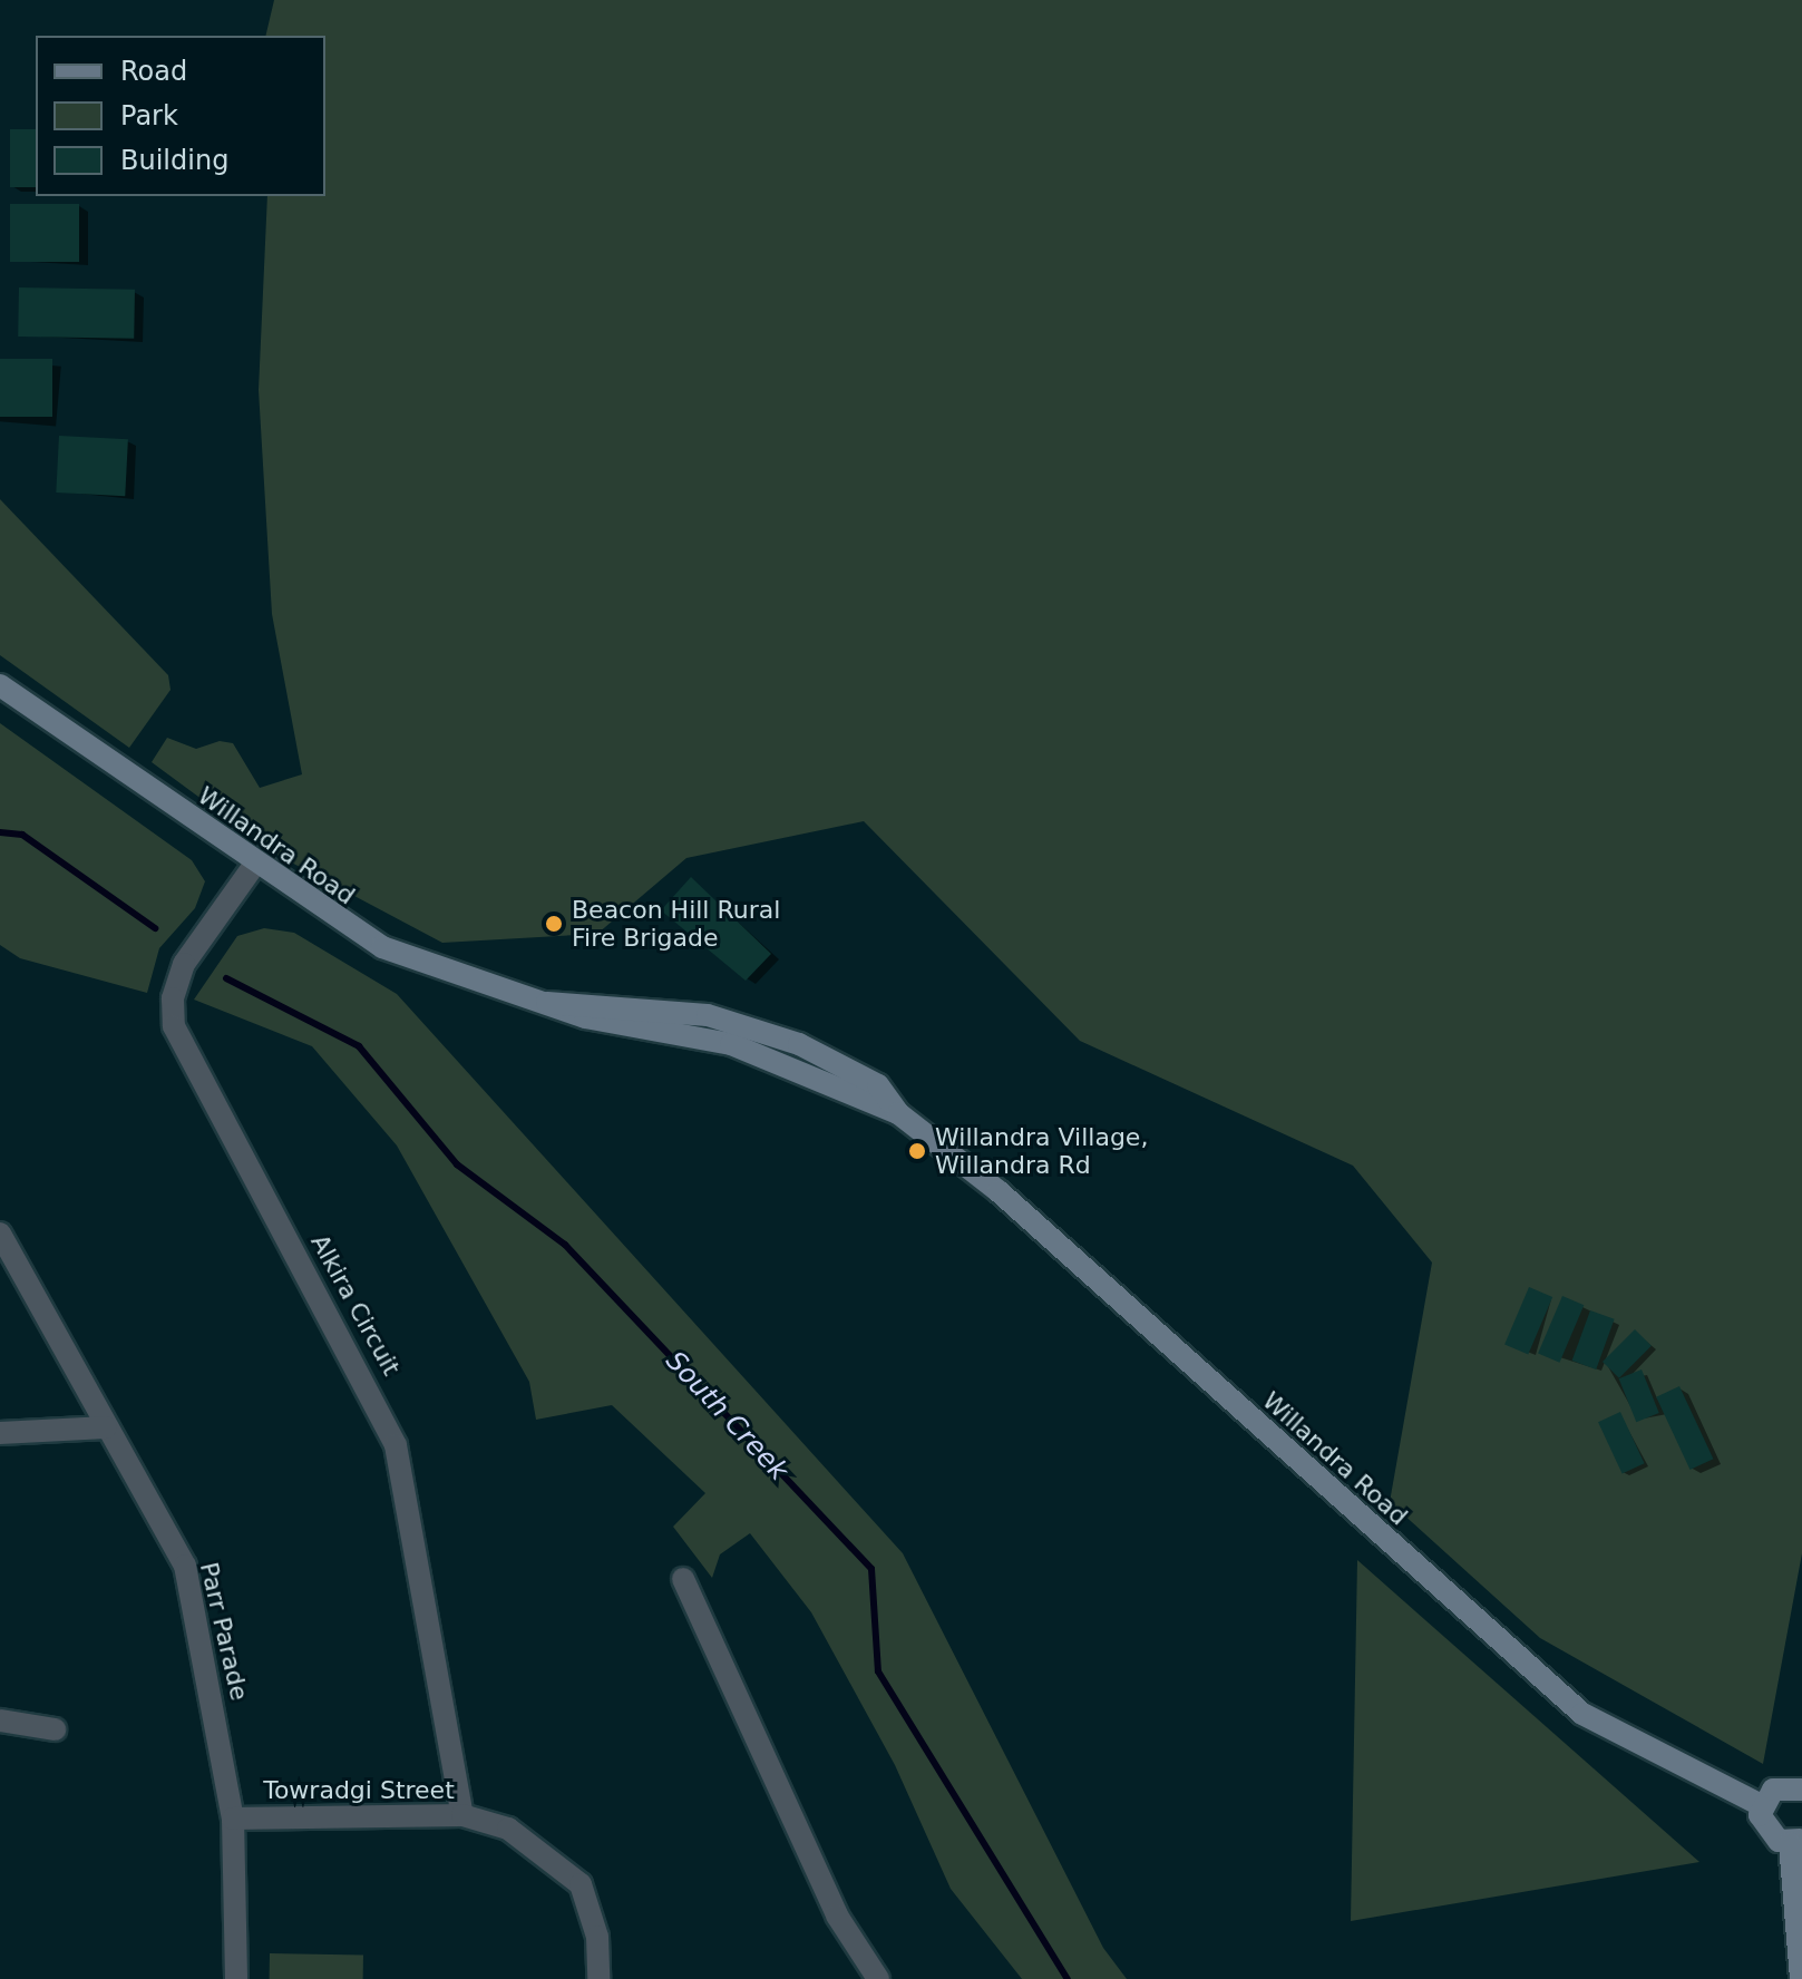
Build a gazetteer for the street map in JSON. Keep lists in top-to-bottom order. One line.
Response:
{"streets":{"main road":["Willandra Road"],"street":["Alkira Circuit","Parr Parade","Towradgi Street"]},"crossings":[["Willandra Road","Alkira Circuit"],["Alkira Circuit","Towradgi Street"],["Parr Parade","Towradgi Street"]],"water":["South Creek"],"places":["Beacon Hill Rural Fire Brigade","Willandra Village, Willandra Rd"],"legend":["Road","Park","Building"]}
